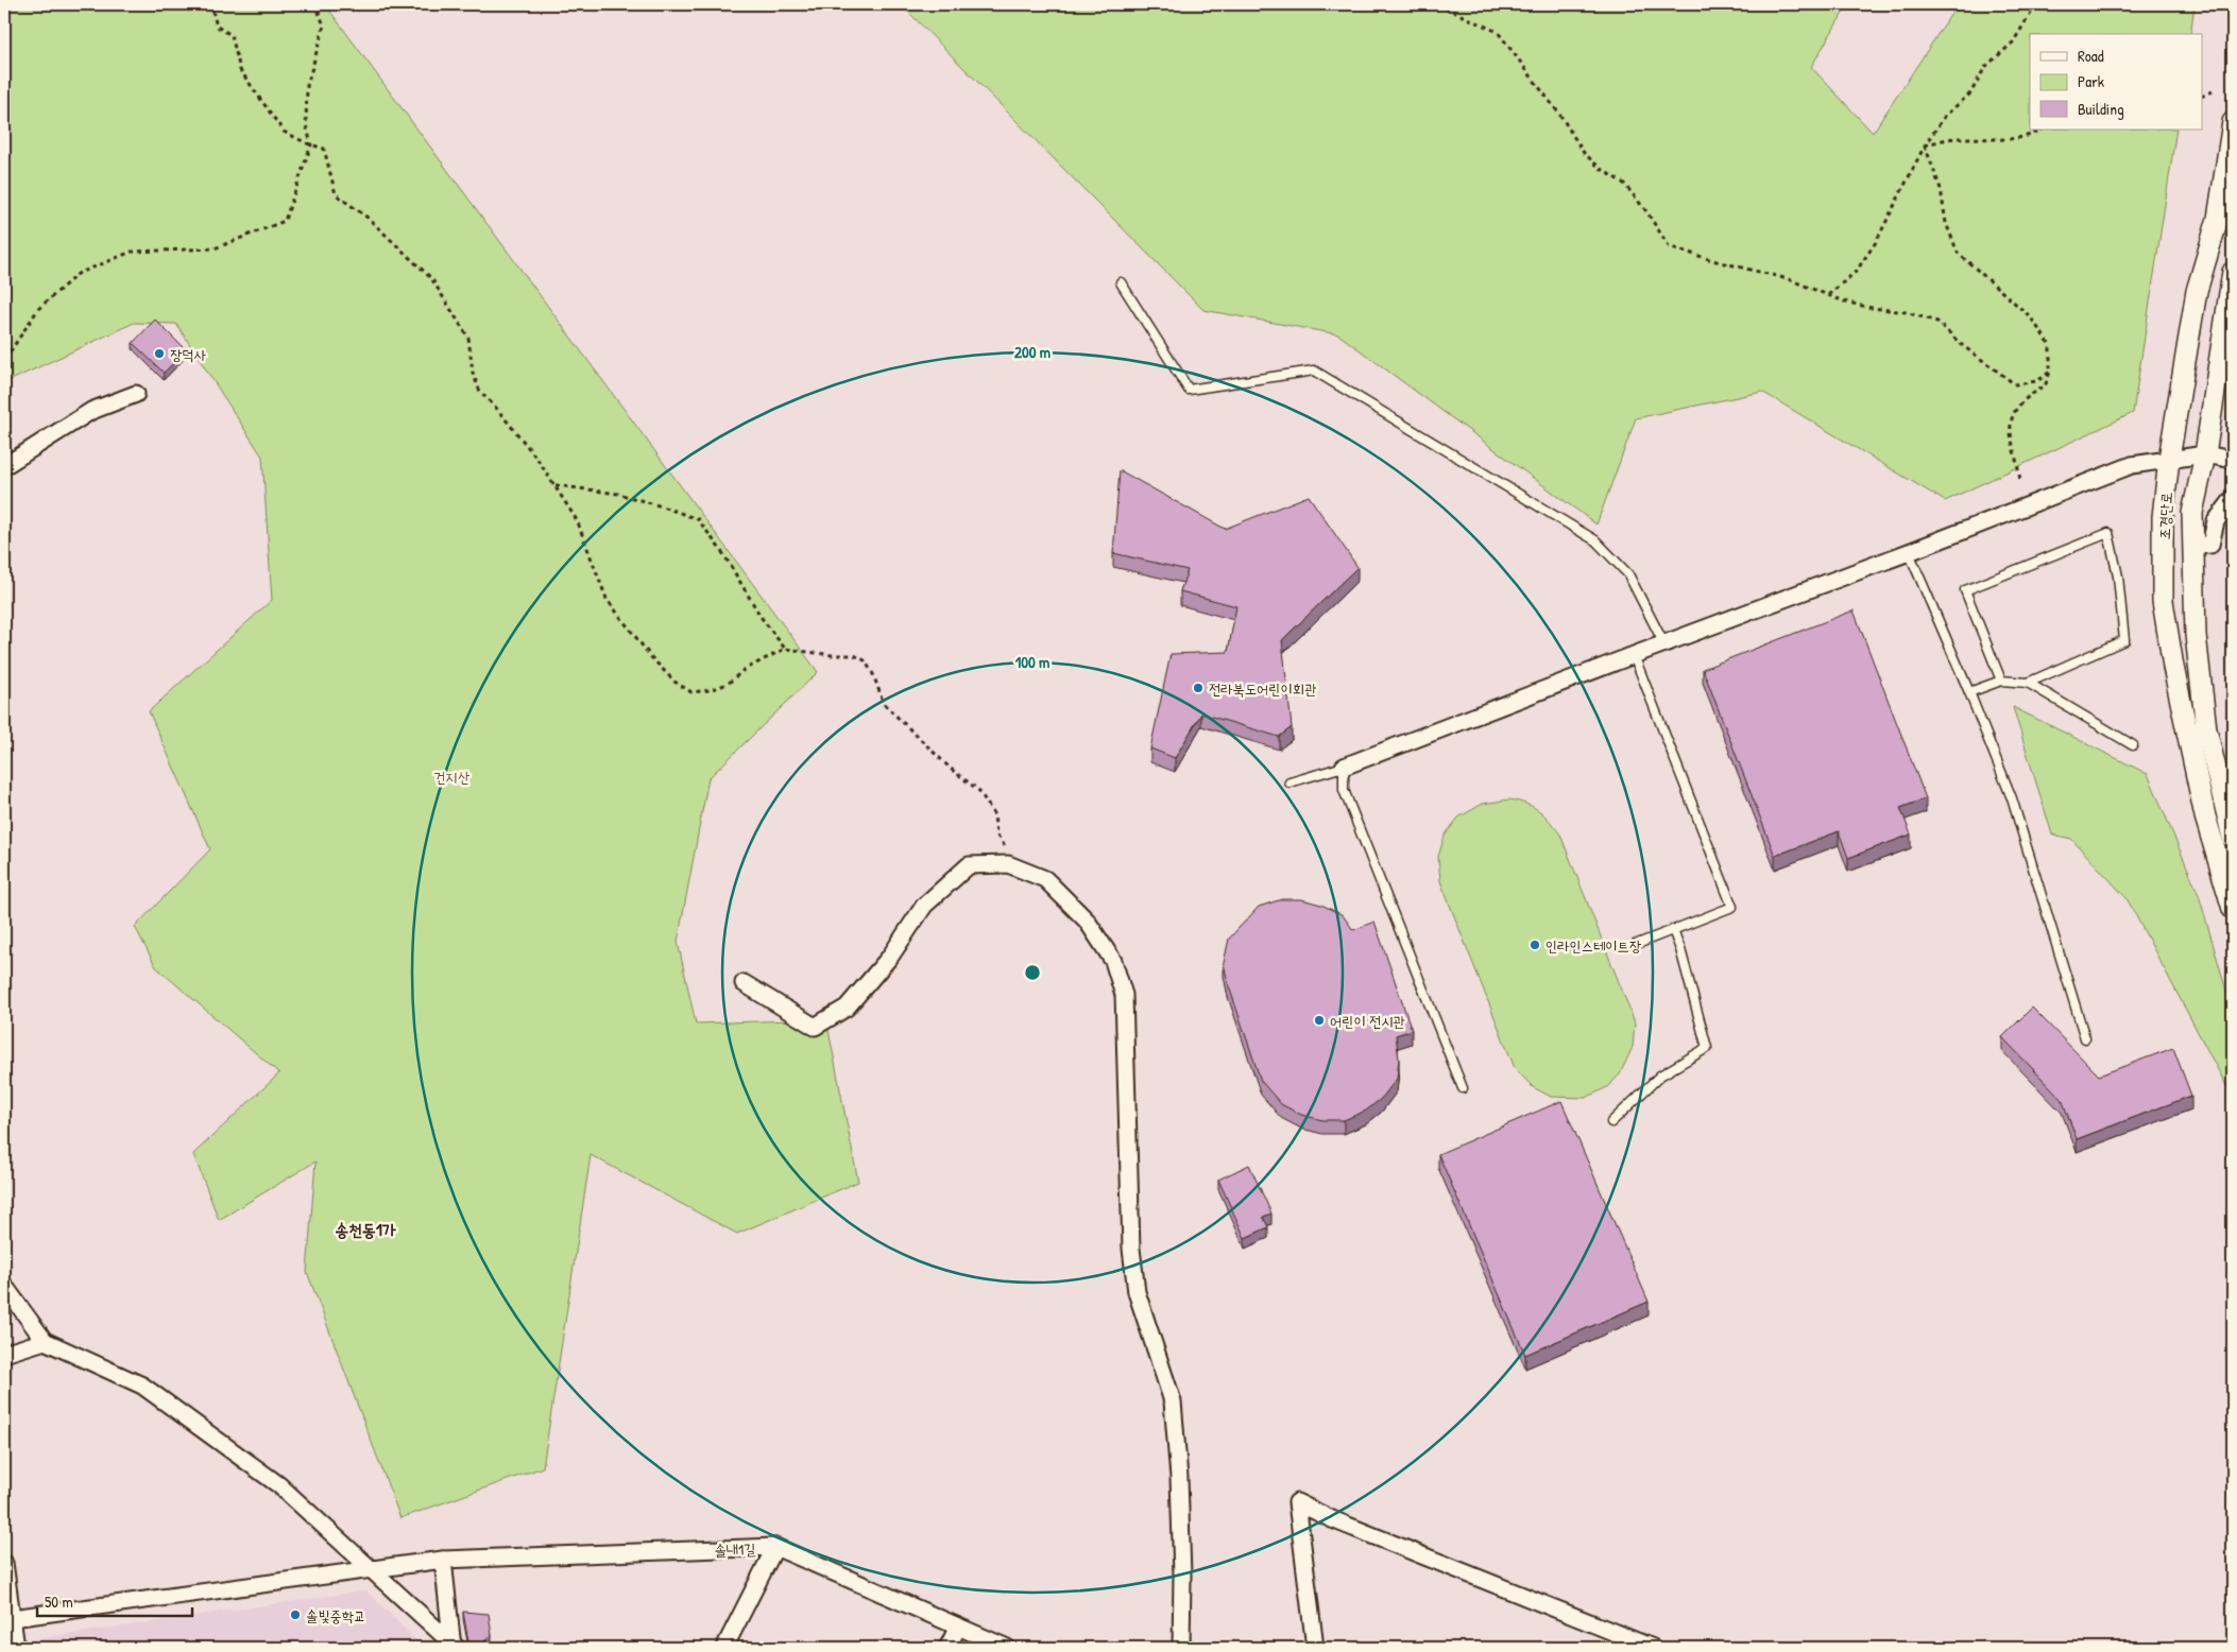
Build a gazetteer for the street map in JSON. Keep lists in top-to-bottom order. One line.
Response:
{"streets":{"street":["조경단로","솔내1길"]},"districts":["송천동1가"],"parks":["건지산"],"places":["장덕사","전라북도어린이회관","인라인스테이트장","어린이 전시관","솔빛중학교"],"legend":["Road","Park","Building"],"scale_bar":"50 m","rings":["200 m","100 m"]}
